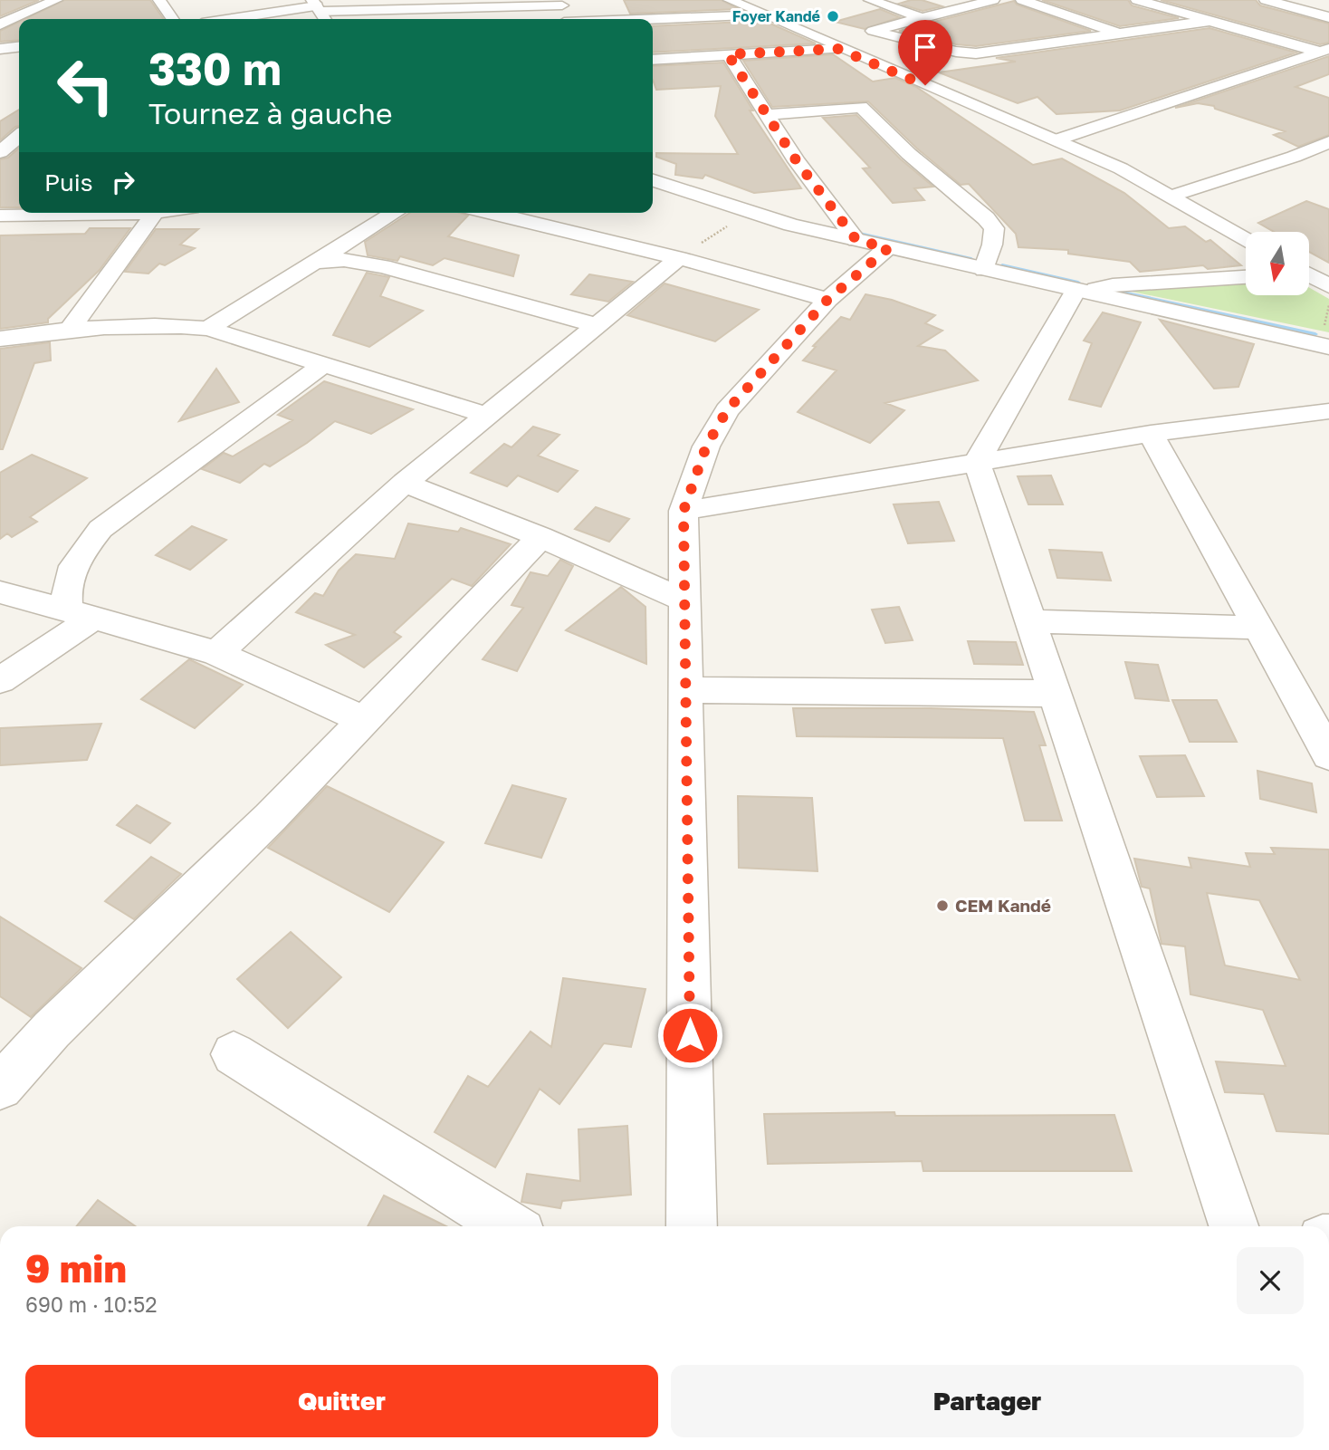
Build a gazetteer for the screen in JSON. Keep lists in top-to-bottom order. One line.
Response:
{"places":["Foyer Kandé","CEM Kandé"],"north":"bottom","page":{"turn":["330 m","Tournez à gauche"],"then":"Puis","heading":["9 min","690 m · 10:52"],"buttons":["Quitter","Partager"]}}
